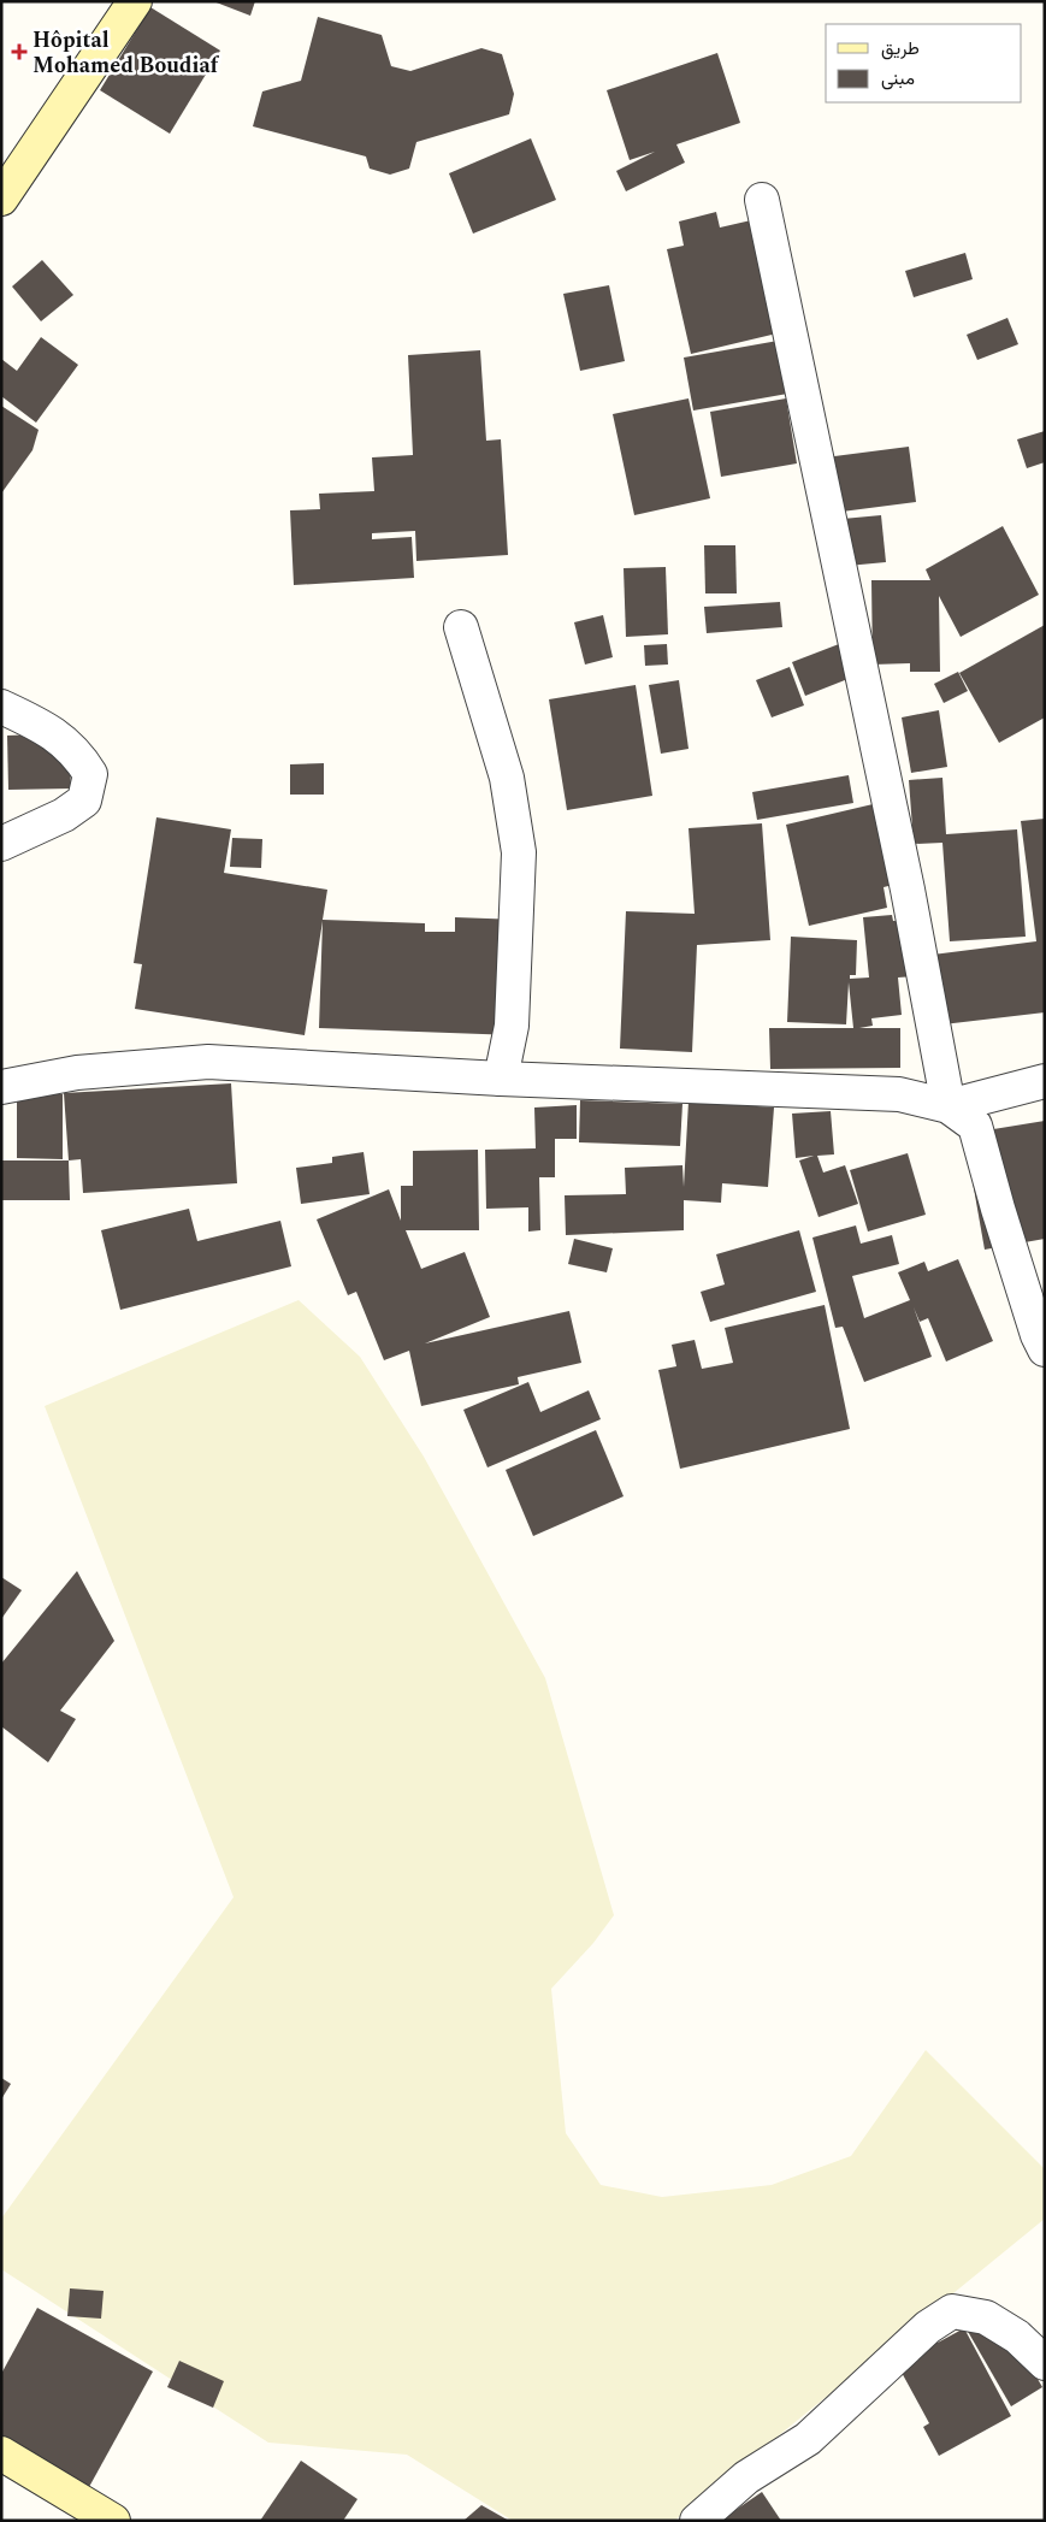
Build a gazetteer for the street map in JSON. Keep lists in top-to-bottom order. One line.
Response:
{"places":{"health":["Hôpital Mohamed Boudiaf"]},"legend":["طريق","مبنى"]}
